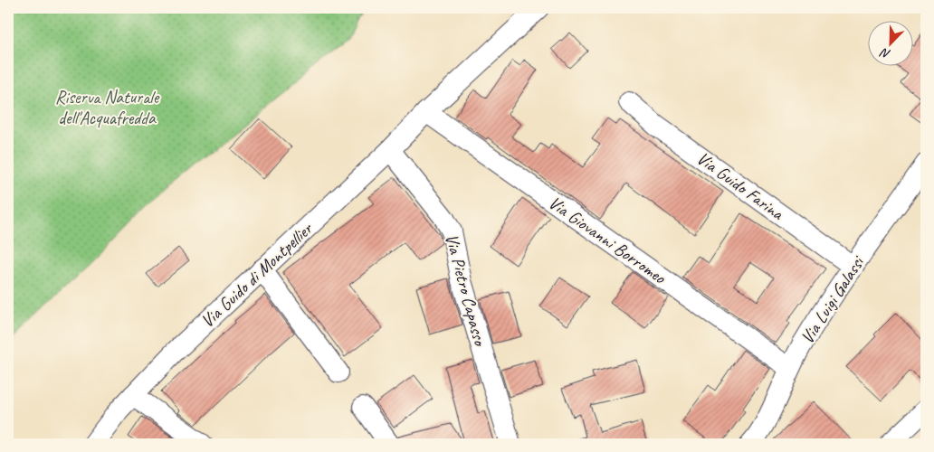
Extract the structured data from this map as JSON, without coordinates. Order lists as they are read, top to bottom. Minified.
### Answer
{"streets":{"street":["Via Guido Farina","Via Giovanni Borromeo","Via Guido di Montpellier","Via Pietro Capasso","Via Luigi Galassi"]},"crossings":[["Via Guido Farina","Via Luigi Galassi"],["Via Giovanni Borromeo","Via Guido di Montpellier"],["Via Giovanni Borromeo","Via Luigi Galassi"],["Via Guido di Montpellier","Via Pietro Capasso"]],"parks":["Riserva Naturale dell'Acquafredda"],"north":"bottom left"}
